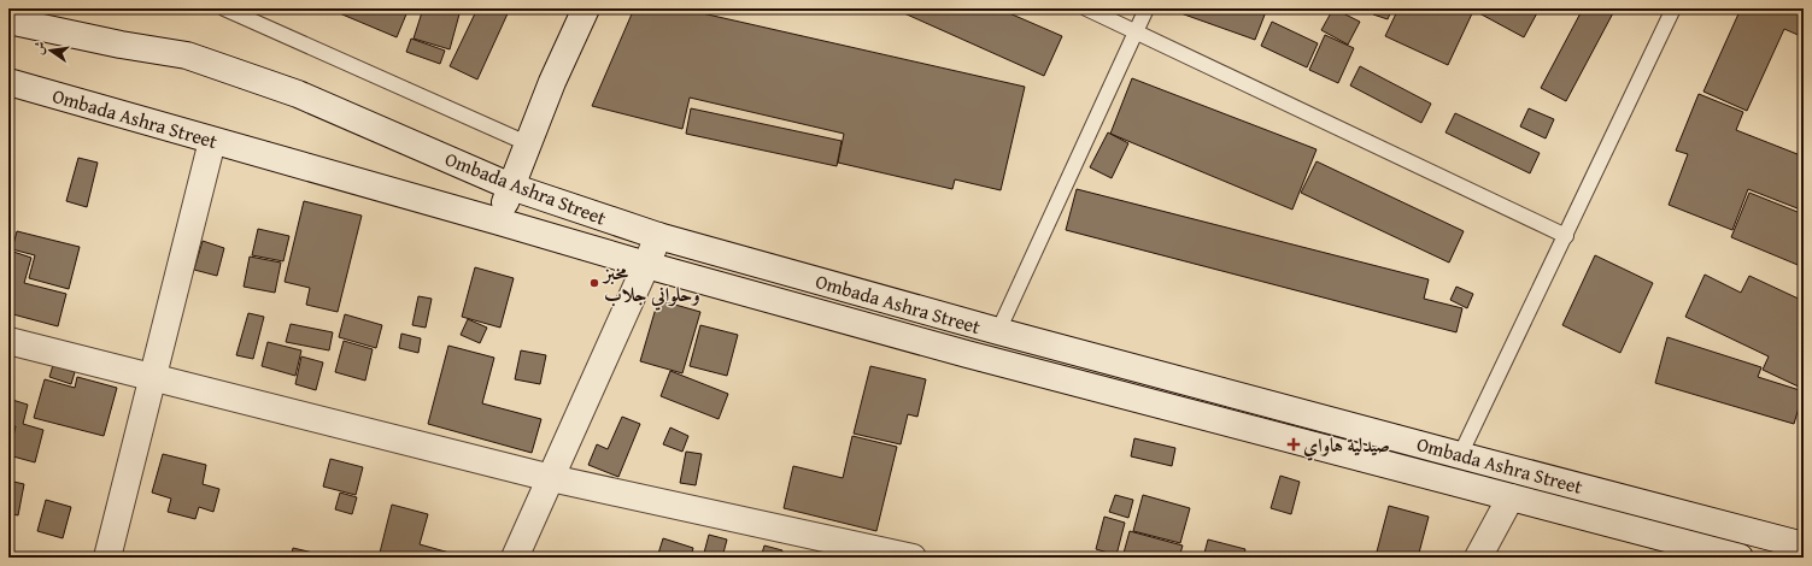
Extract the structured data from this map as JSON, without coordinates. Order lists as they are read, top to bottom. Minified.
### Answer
{"streets":{"main road":["Ombada Ashra Street"]},"places":{"other":["مخبز وحلواني جلاب"],"health":["صيدلية هاواي"]},"north":"left"}
